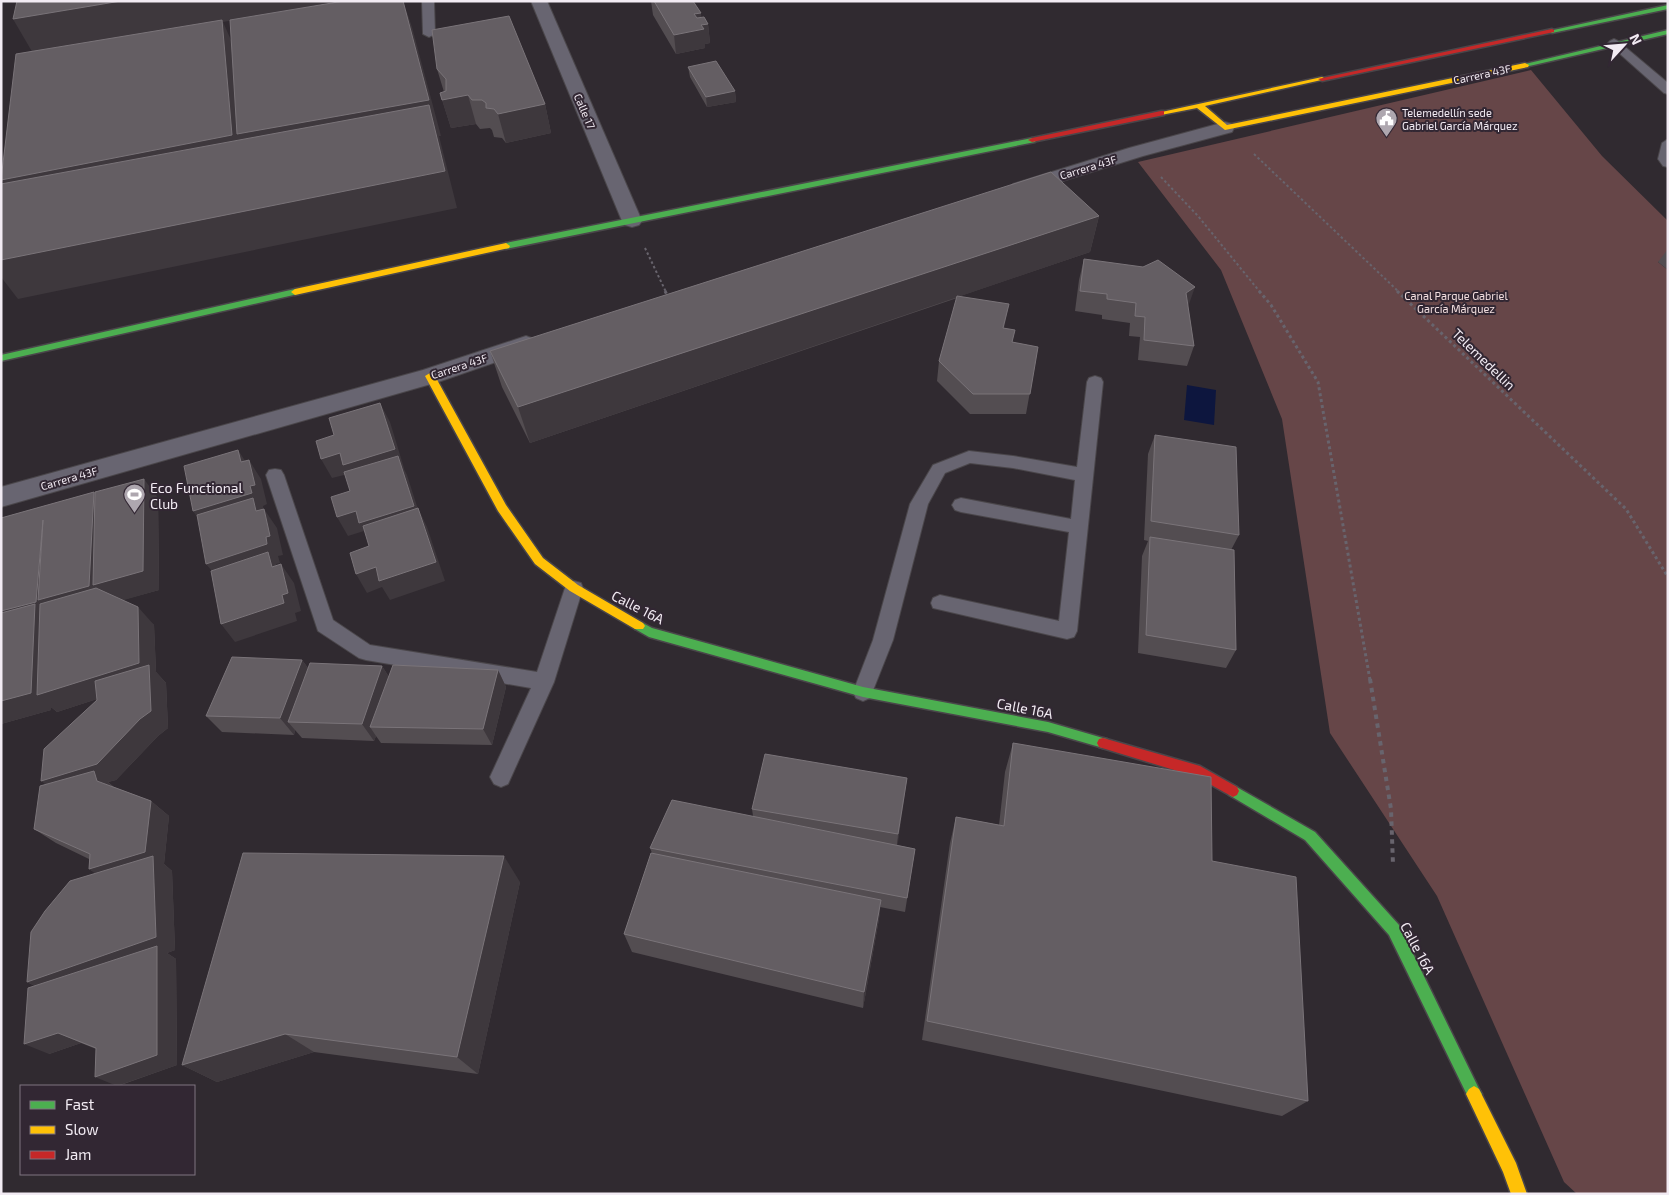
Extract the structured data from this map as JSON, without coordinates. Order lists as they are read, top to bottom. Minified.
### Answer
{"streets":{"street":["Carrera 43F","Calle 17","Calle 16A"],"path":["Telemedellin"]},"crossings":[["Carrera 43F","Telemedellin"],["Carrera 43F","Calle 16A"]],"parks":["Canal Parque Gabriel García Márquez"],"places":{"public building":["Telemedellín sede Gabriel García Márquez"],"sports":["Eco Functional Club"]},"legend":["Fast","Slow","Jam"],"north":"top right"}
